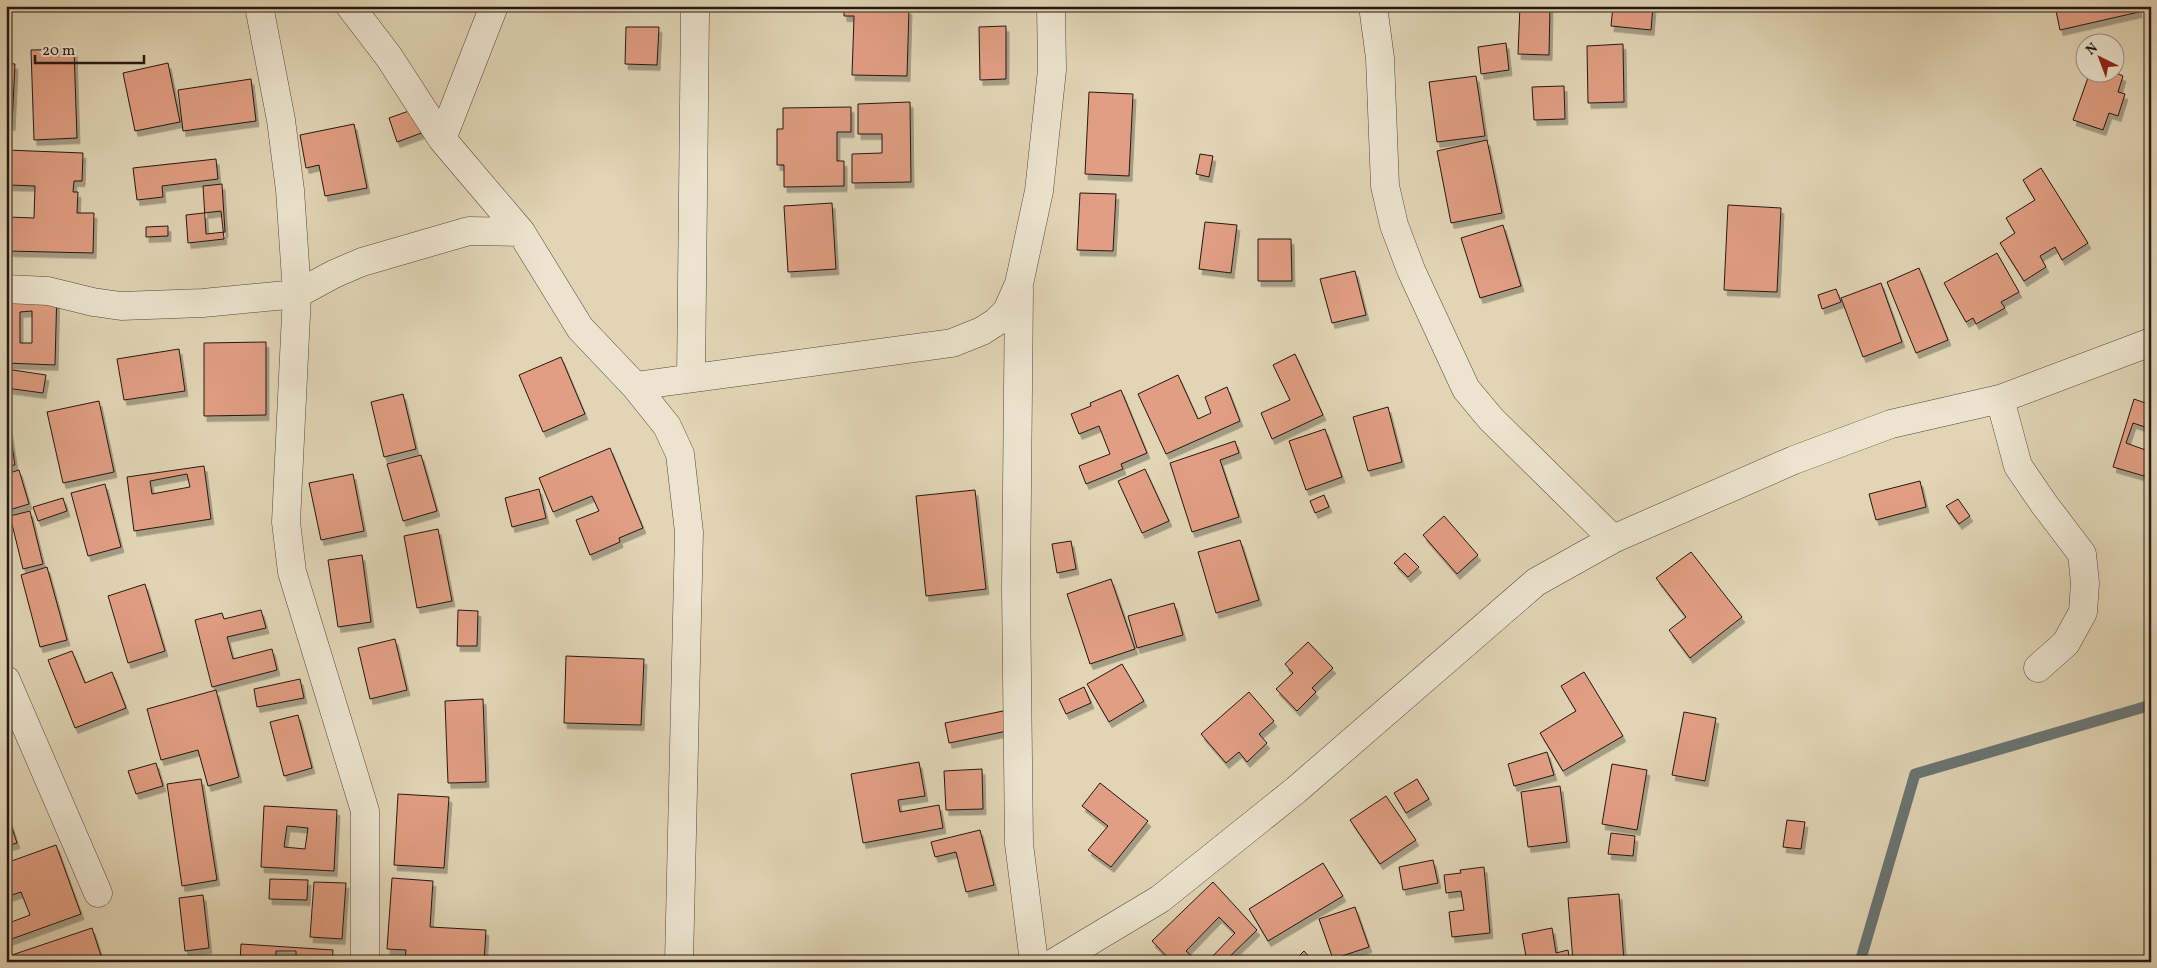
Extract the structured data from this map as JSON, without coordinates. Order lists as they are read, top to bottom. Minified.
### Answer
{"scale_bar":"20 m","north":"top left"}
